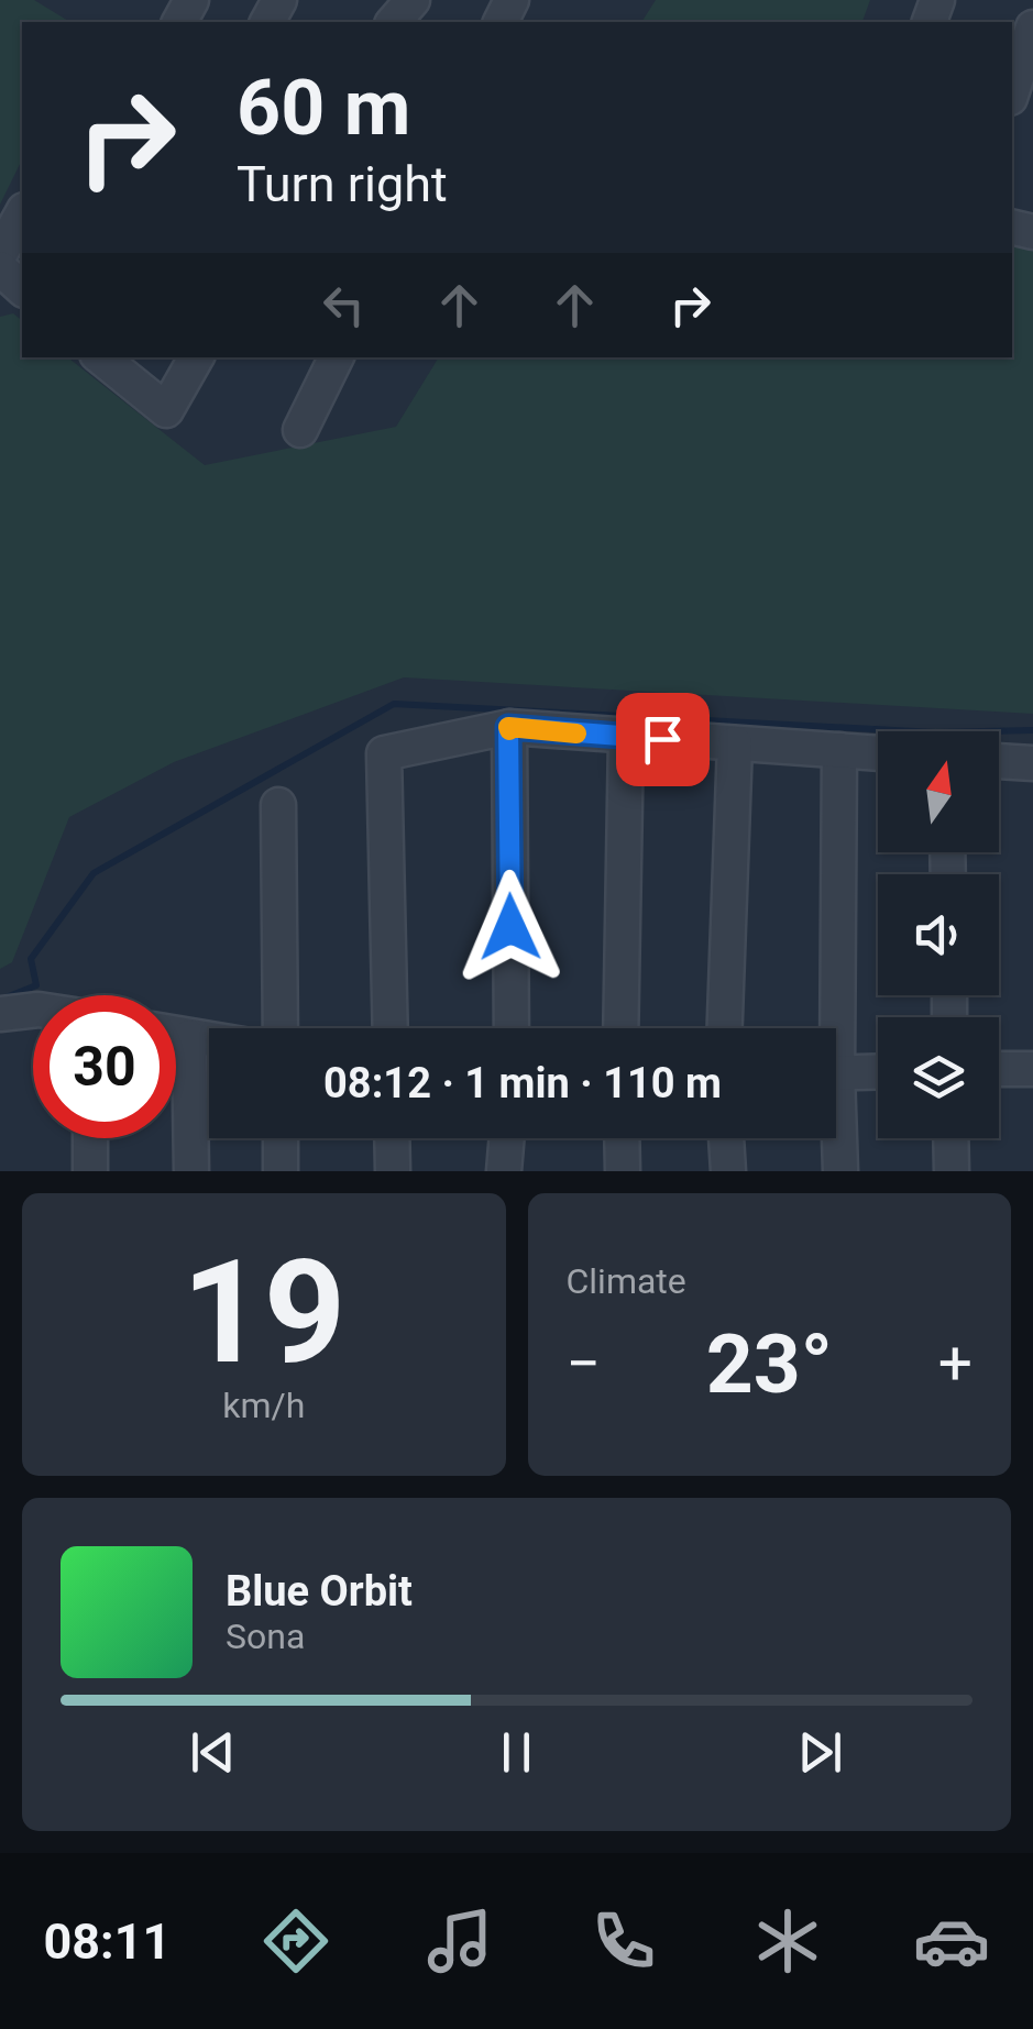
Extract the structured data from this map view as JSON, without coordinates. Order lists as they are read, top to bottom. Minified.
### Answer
{"north":"top","page":{"turn":["60 m","Turn right"],"limit":"30","trip":"08:12 · 1 min · 110 m","tile":[["19","km/h"],"Climate"],"heat":["−","23°","+"],"song":["Blue Orbit","Sona"],"tabs":"08:11"}}
